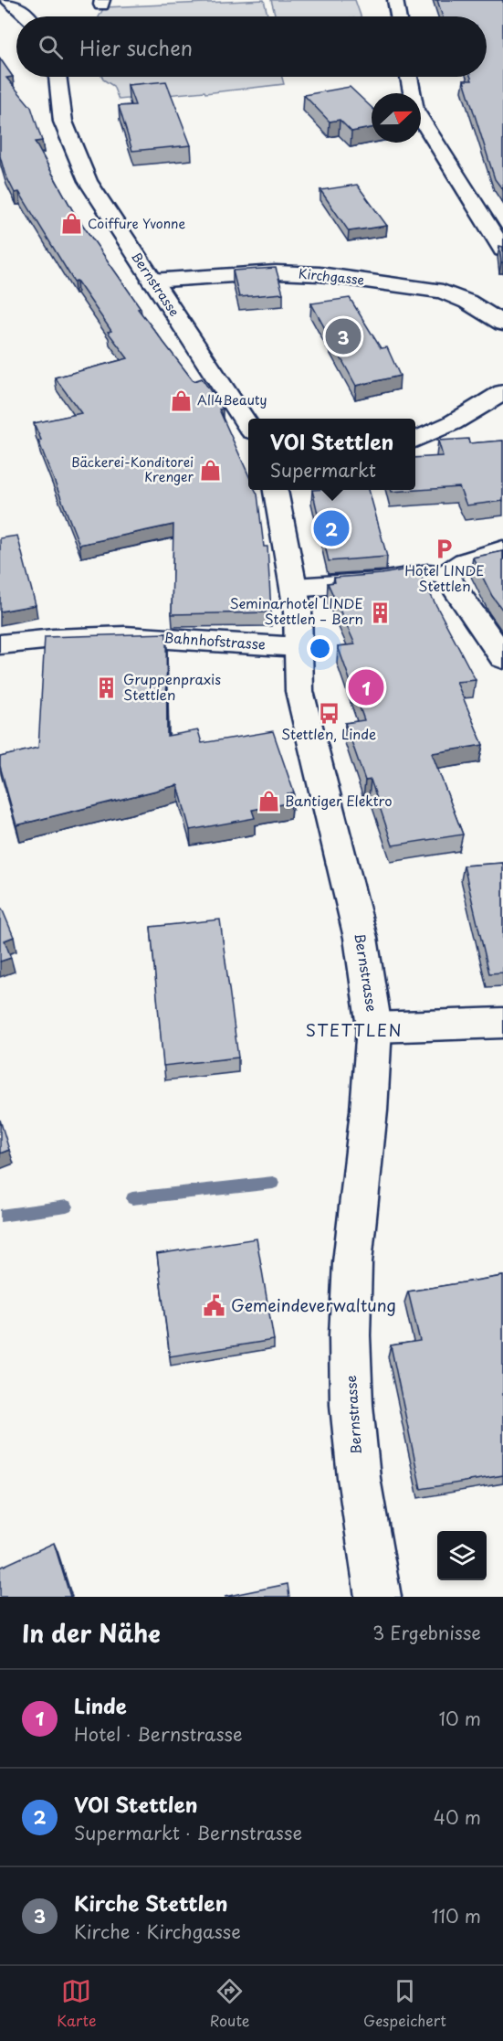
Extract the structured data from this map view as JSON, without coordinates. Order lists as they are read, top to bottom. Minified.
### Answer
{"streets":{"main road":["Kirchgasse","Bernstrasse","Bahnhofstrasse"]},"crossings":[["Kirchgasse","Bernstrasse"],["Bernstrasse","Bahnhofstrasse"]],"districts":["STETTLEN"],"places":{"shop":["Coiffure Yvonne","All4Beauty","Bäckerei-Konditorei Krenger","Bantiger Elektro"],"parking":["Hotel LINDE Stettlen"],"building":["Seminarhotel LINDE Stettlen – Bern","Gruppenpraxis Stettlen"],"bus stop":["Stettlen, Linde"],"public building":["Gemeindeverwaltung"]},"north":"right","page":{"search":"Hier suchen","pins":["3","2","1"],"popup":["VOI Stettlen","Supermarkt"],"heading":["In der Nähe","3 Ergebnisse"],"list":[{"mark":"1","name":"Linde","note":"Hotel · Bernstrasse","value":"10 m"},{"mark":"2","name":"VOI Stettlen","note":"Supermarkt · Bernstrasse","value":"40 m"},{"mark":"3","name":"Kirche Stettlen","note":"Kirche · Kirchgasse","value":"110 m"}],"nav":["Karte","Route","Gespeichert"]}}
